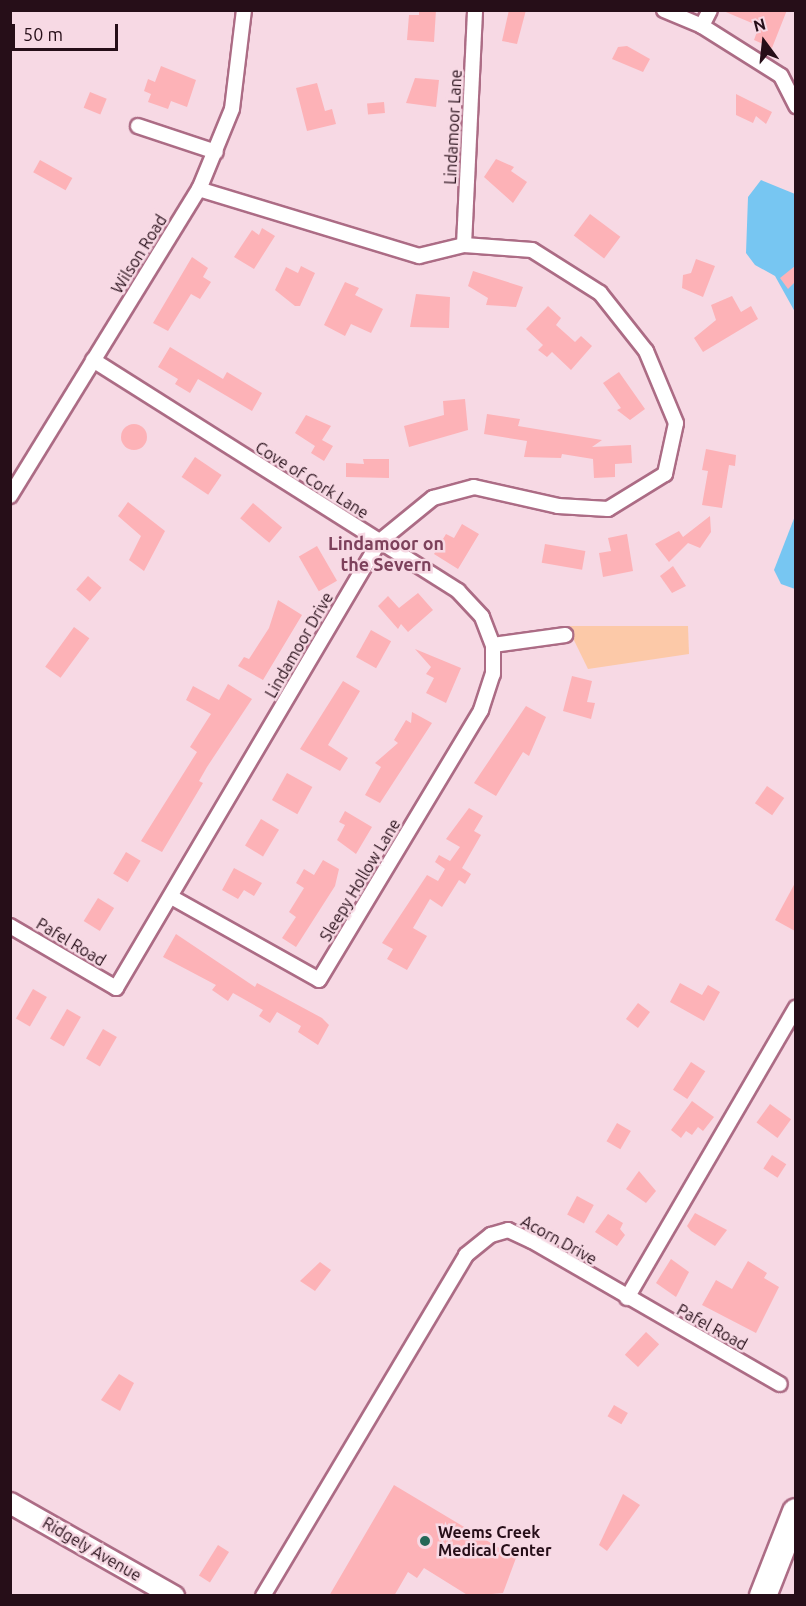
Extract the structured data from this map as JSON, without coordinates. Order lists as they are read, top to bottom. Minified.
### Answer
{"streets":{"main road":["Ridgely Avenue"],"street":["Lindamoor Lane","Wilson Road","Cove of Cork Lane","Lindamoor Drive","Sleepy Hollow Lane","Pafel Road","Acorn Drive"]},"crossings":[["Lindamoor Lane","Lindamoor Drive"],["Wilson Road","Cove of Cork Lane"],["Wilson Road","Lindamoor Drive"],["Cove of Cork Lane","Lindamoor Drive"],["Cove of Cork Lane","Sleepy Hollow Lane"],["Lindamoor Drive","Sleepy Hollow Lane"],["Lindamoor Drive","Pafel Road"],["Pafel Road","Acorn Drive"]],"districts":["Lindamoor on the Severn"],"places":["Weems Creek Medical Center"],"scale_bar":"50 m","north":"top"}
